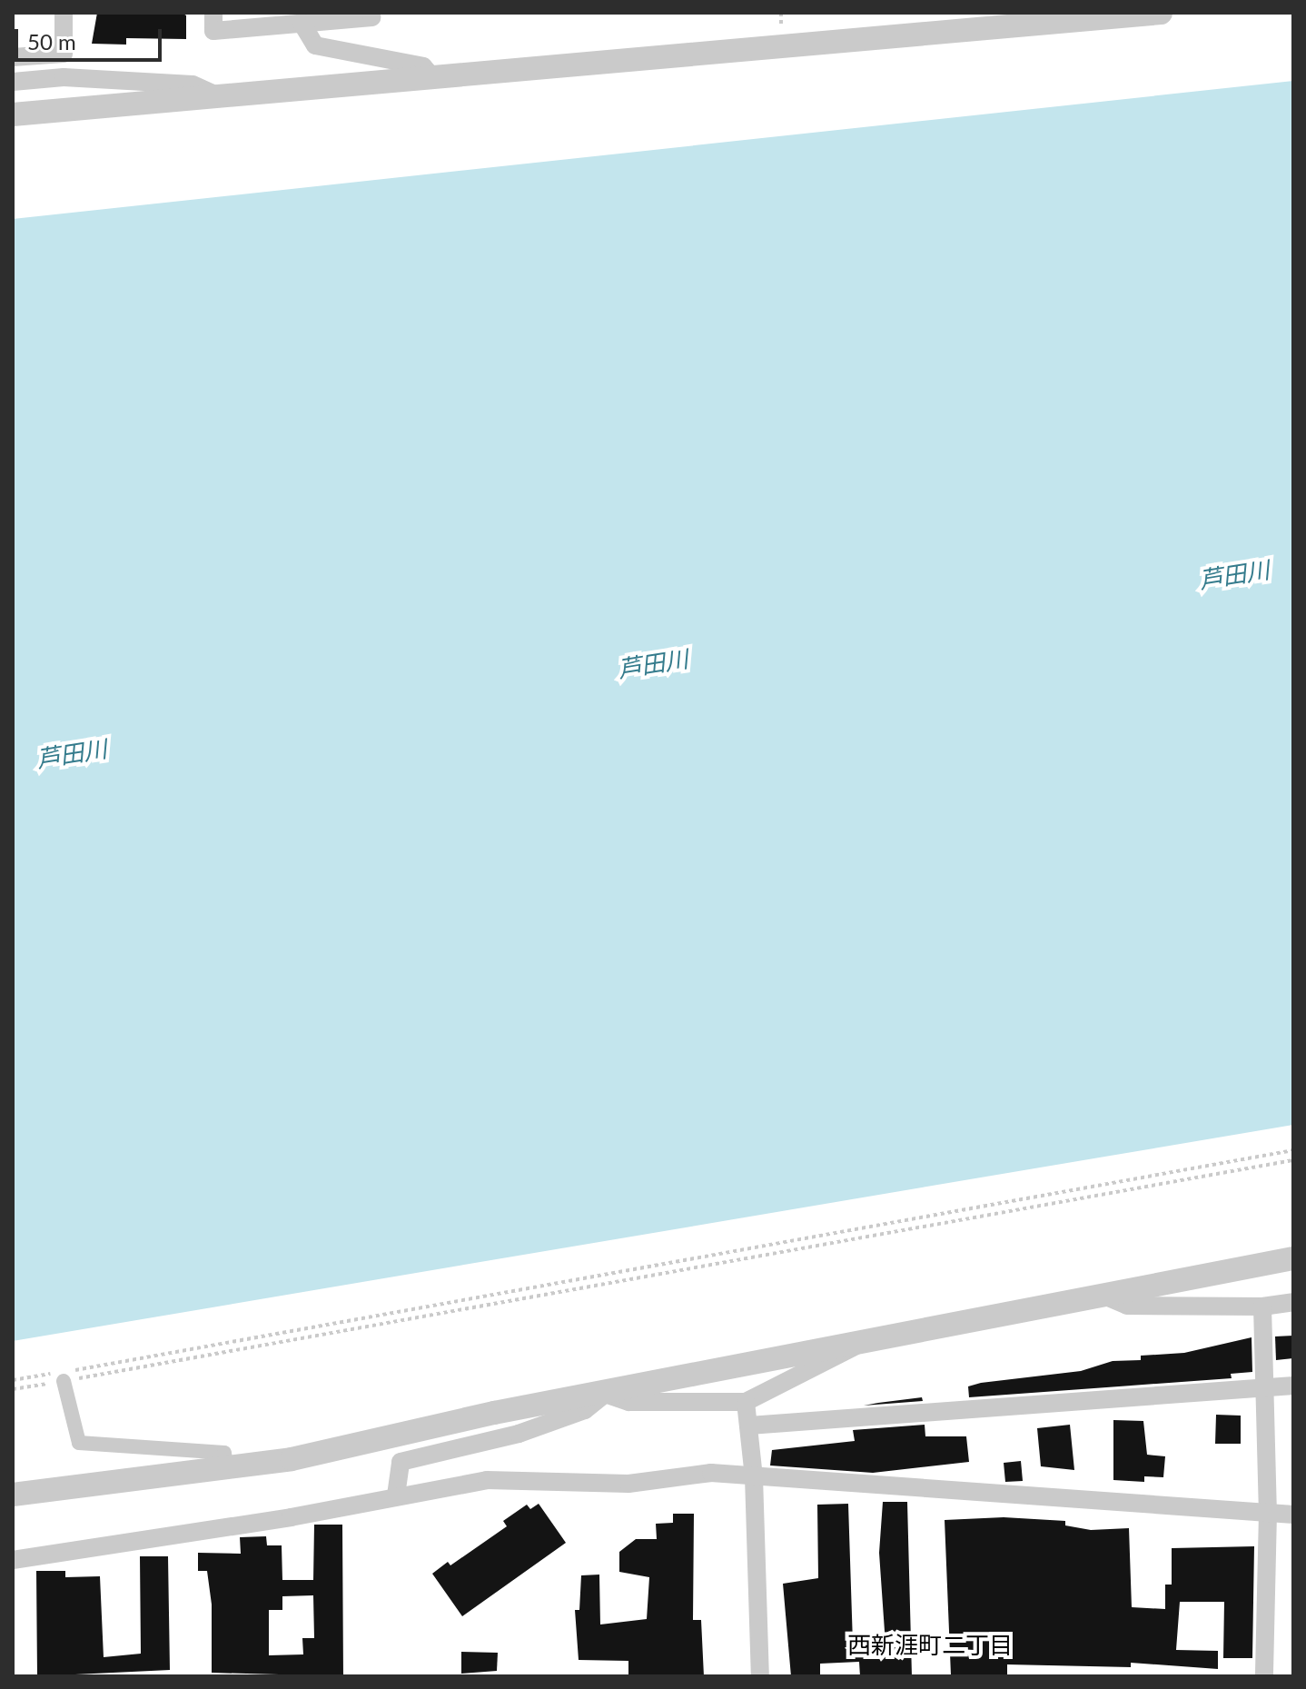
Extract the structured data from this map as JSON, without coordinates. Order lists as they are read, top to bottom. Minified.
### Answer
{"districts":["西新涯町二丁目"],"water":["芦田川"],"scale_bar":"50 m"}
